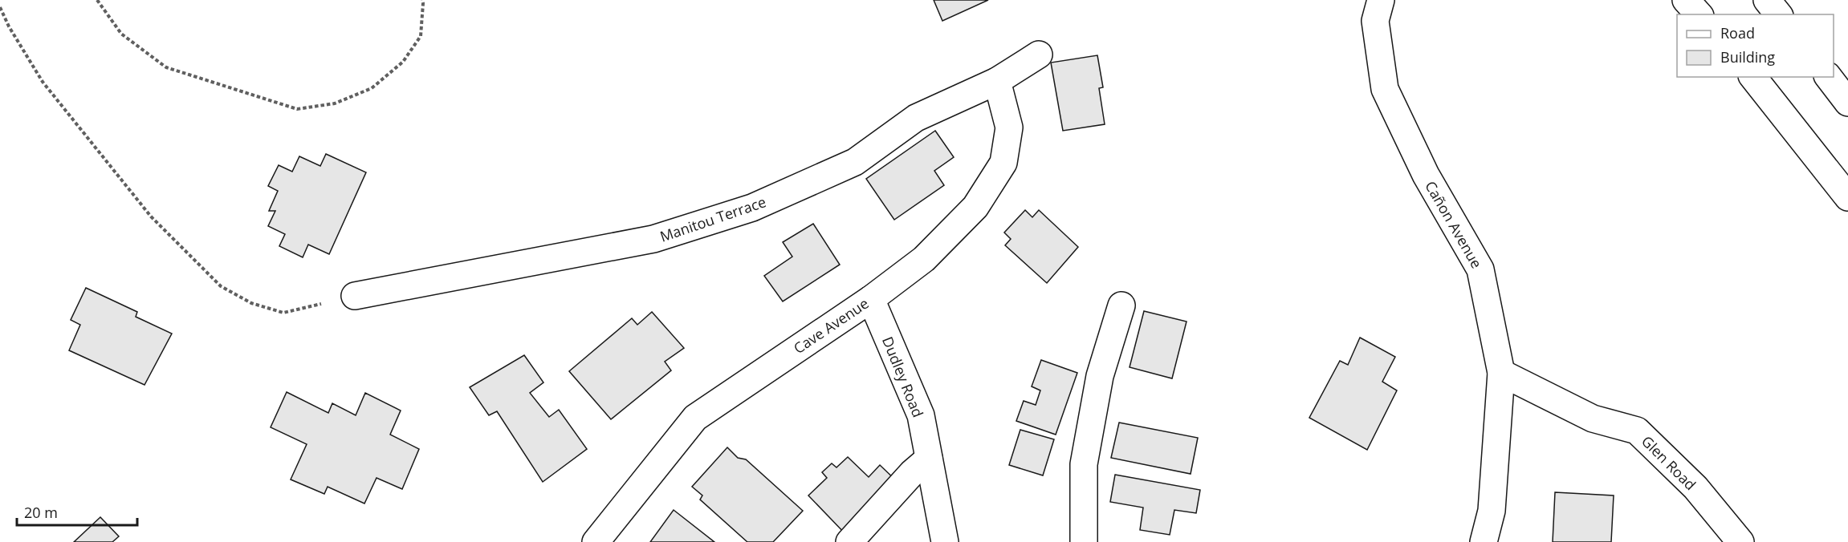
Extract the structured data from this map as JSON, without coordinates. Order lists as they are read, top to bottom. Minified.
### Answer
{"streets":{"main road":["Manitou Terrace","Cañon Avenue","Cave Avenue","Dudley Road","Glen Road"]},"crossings":[["Manitou Terrace","Cave Avenue"],["Cañon Avenue","Glen Road"],["Cave Avenue","Dudley Road"]],"legend":["Road","Building"],"scale_bar":"20 m"}
